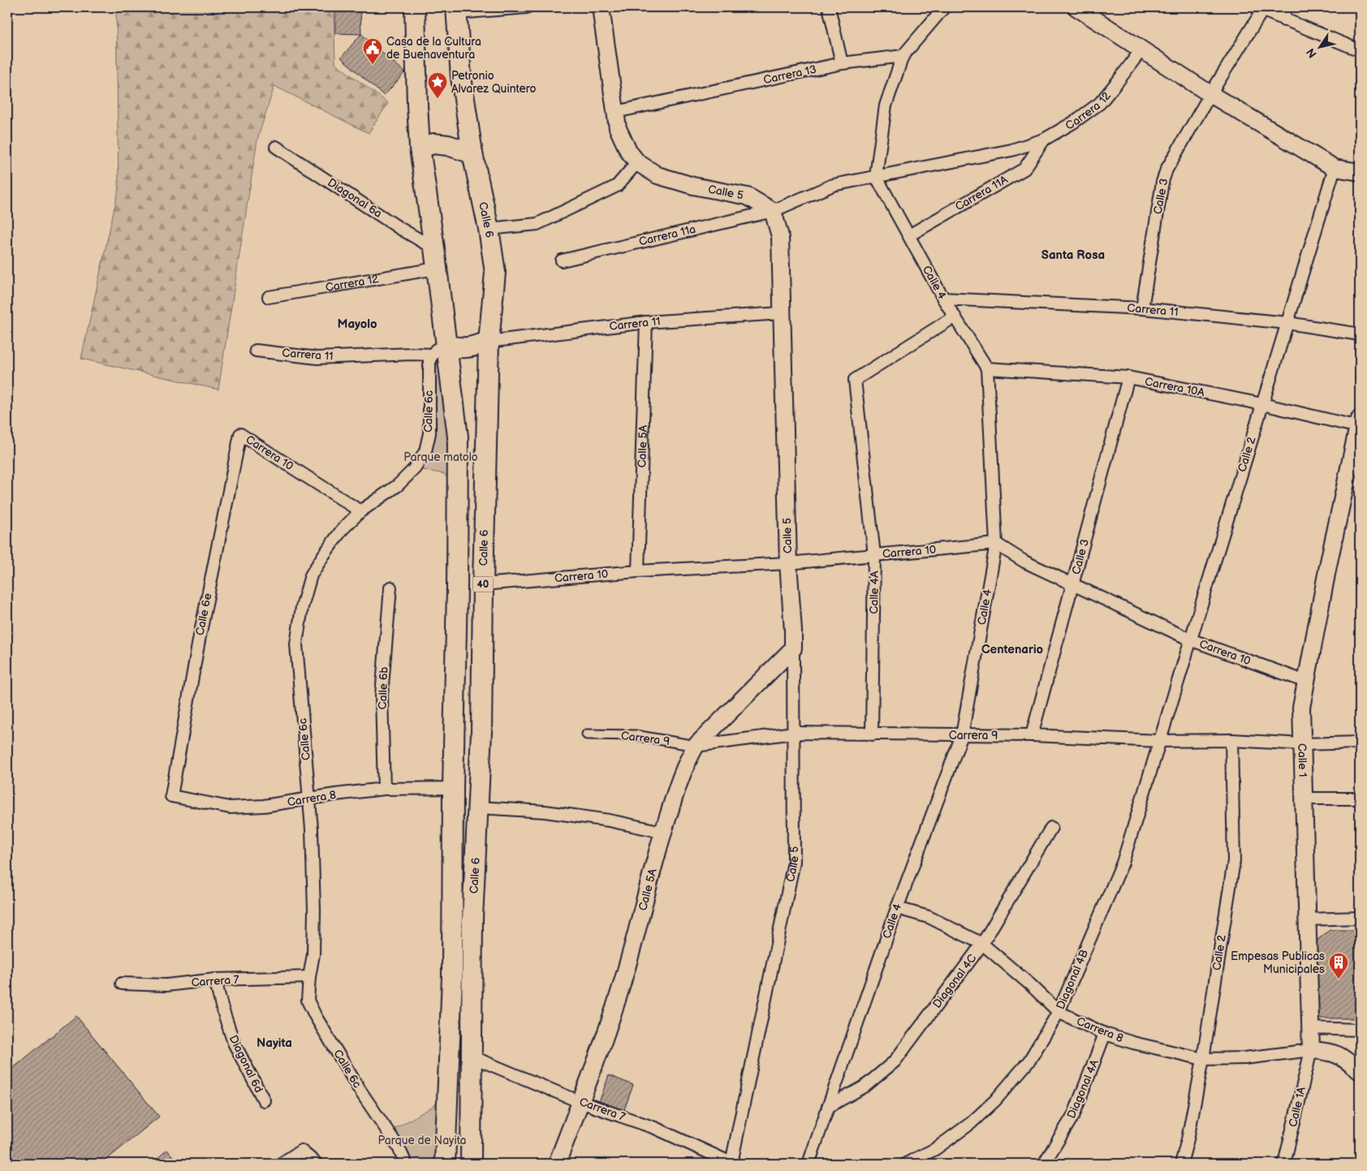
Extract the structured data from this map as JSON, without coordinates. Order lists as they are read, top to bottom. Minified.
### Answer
{"streets":{"highway":["Calle 6","40"],"main road":["Calle 5","Calle 5A","Calle 1"],"street":["Carrera 13","Carrera 12","Carrera 11A","Calle 3","Diagonal 6a","Carrera 11a","Calle 4","Carrera 11","Carrera 10A","Calle 6c","Carrera 10","Calle 2","Calle 4A","Calle 6e","Calle 6b","Carrera 9","Carrera 8","Diagonal 4B","Carrera 7","Diagonal 4C","Diagonal 6d","Diagonal 4A","Calle 1A"]},"crossings":[["Carrera 13","Calle 5"],["Carrera 12","Calle 5"],["Carrera 12","Carrera 11A"],["Carrera 12","Calle 6"],["Carrera 12","Carrera 11a"],["Carrera 12","Calle 4"],["Calle 5","Carrera 11a"],["Calle 5","Carrera 11"],["Calle 5","Calle 5A"],["Calle 5","Carrera 10"],["Calle 5","Carrera 9"],["Calle 5","Carrera 7"],["Carrera 11A","Calle 4"],["Calle 3","Carrera 11"],["Calle 3","Carrera 10A"],["Calle 3","Carrera 10"],["Calle 3","Carrera 9"],["Diagonal 6a","Calle 6"],["Calle 6","Carrera 11"],["Calle 6","Calle 6c"],["Calle 6","Carrera 10"],["Calle 6","Carrera 8"],["Calle 6","Carrera 7"],["Calle 4","Carrera 11"],["Calle 4","Carrera 10A"],["Calle 4","Carrera 10"],["Calle 4","Calle 4A"],["Calle 4","Carrera 9"],["Calle 4","Carrera 8"],["Calle 4","Diagonal 4C"],["Carrera 11","Calle 6c"],["Carrera 11","Calle 5A"],["Carrera 11","Calle 2"],["Carrera 10A","Calle 2"],["Carrera 10A","Calle 1"],["Calle 6c","Carrera 10"],["Calle 6c","Carrera 8"],["Calle 6c","Carrera 7"],["Calle 5A","Carrera 10"],["Calle 5A","Carrera 9"],["Calle 5A","Carrera 7"],["Carrera 10","Calle 2"],["Carrera 10","Calle 4A"],["Carrera 10","Calle 6e"],["Carrera 10","Calle 1"],["Calle 2","Carrera 9"],["Calle 2","Carrera 8"],["Calle 2","Diagonal 4B"],["Calle 4A","Carrera 9"],["Calle 6e","Carrera 8"],["Calle 6b","Carrera 8"],["Carrera 9","Calle 1"],["Carrera 9","Diagonal 4B"],["Calle 1","Carrera 8"],["Calle 1","Calle 1A"],["Carrera 8","Diagonal 4B"],["Carrera 8","Diagonal 4C"],["Carrera 8","Diagonal 4A"],["Carrera 8","Calle 1A"],["Carrera 7","Diagonal 6d"]],"districts":["Santa Rosa","Mayolo","Centenario","Nayita"],"parks":["Parque matolo","Parque de Nayita"],"places":{"public building":["Casa de la Cultura de Buenaventura"],"place":["Petronio Alvarez Quintero"],"building":["Empesas Publicas Municipales"]},"north":"bottom left"}
